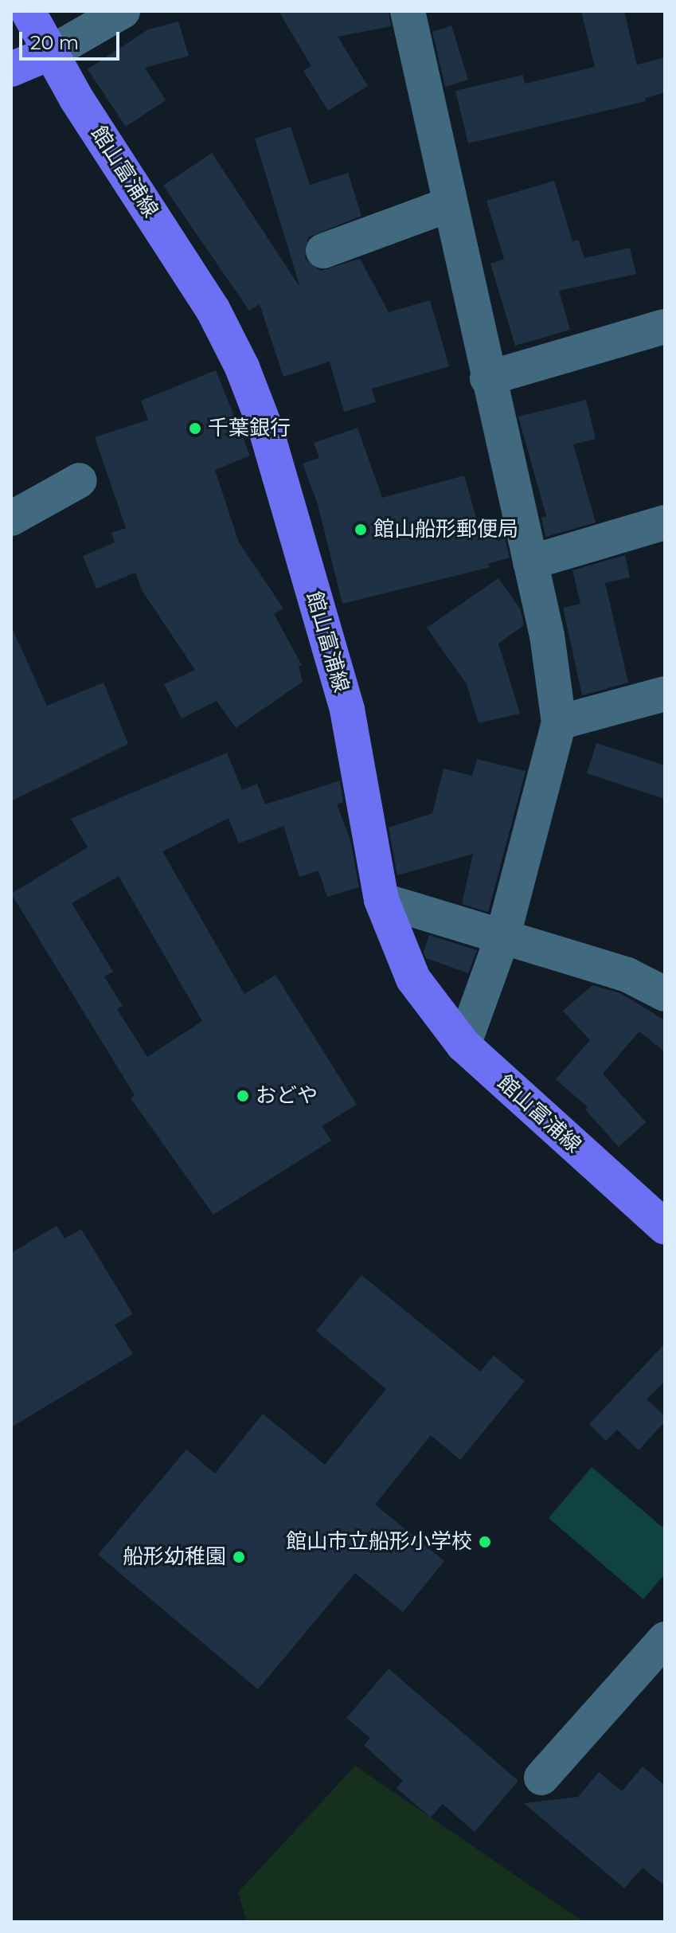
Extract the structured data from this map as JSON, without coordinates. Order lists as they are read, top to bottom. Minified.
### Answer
{"streets":{"main road":["館山富浦線"]},"places":["千葉銀行","館山船形郵便局","おどや","館山市立船形小学校","船形幼稚園"],"scale_bar":"20 m"}
